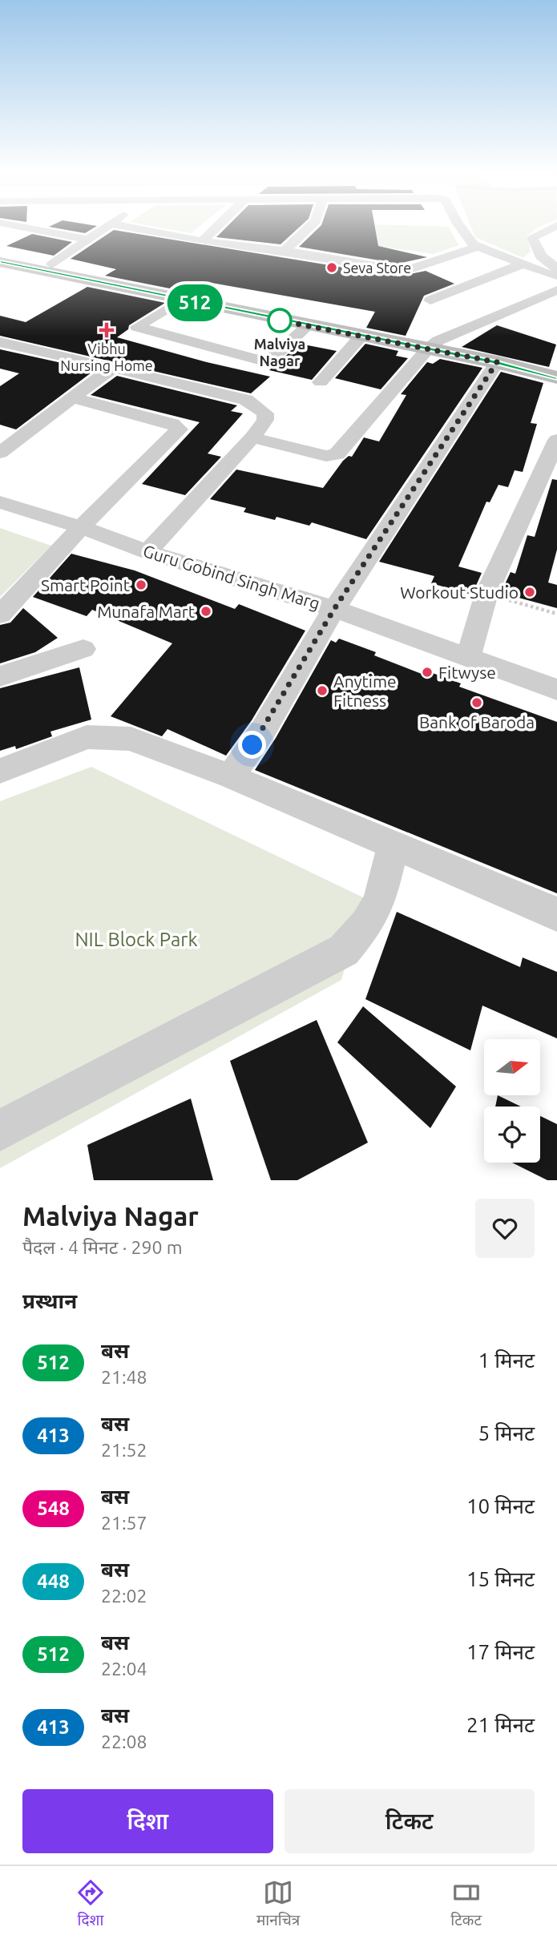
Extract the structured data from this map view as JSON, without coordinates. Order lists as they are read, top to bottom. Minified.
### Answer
{"streets":{"street":["Guru Gobind Singh Marg"]},"parks":["NIL Block Park"],"places":{"other":["Seva Store","Malviya Nagar","Smart Point","Workout Studio","Munafa Mart","Fitwyse","Anytime Fitness","Bank of Baroda"],"health":["Vibhu Nursing Home"]},"lines":["bus line 512"],"north":"right","page":{"on_map":"512","heading":[["Malviya Nagar","पैदल · 4 मिनट · 290 m"],"प्रस्थान"],"list":[{"mark":"512","name":"बस","note":"21:48","value":"1 मिनट"},{"mark":"413","name":"बस","note":"21:52","value":"5 मिनट"},{"mark":"548","name":"बस","note":"21:57","value":"10 मिनट"},{"mark":"448","name":"बस","note":"22:02","value":"15 मिनट"},{"mark":"512","name":"बस","note":"22:04","value":"17 मिनट"},{"mark":"413","name":"बस","note":"22:08","value":"21 मिनट"}],"buttons":["दिशा","टिकट"],"tabs":["दिशा","मानचित्र","टिकट"]}}
